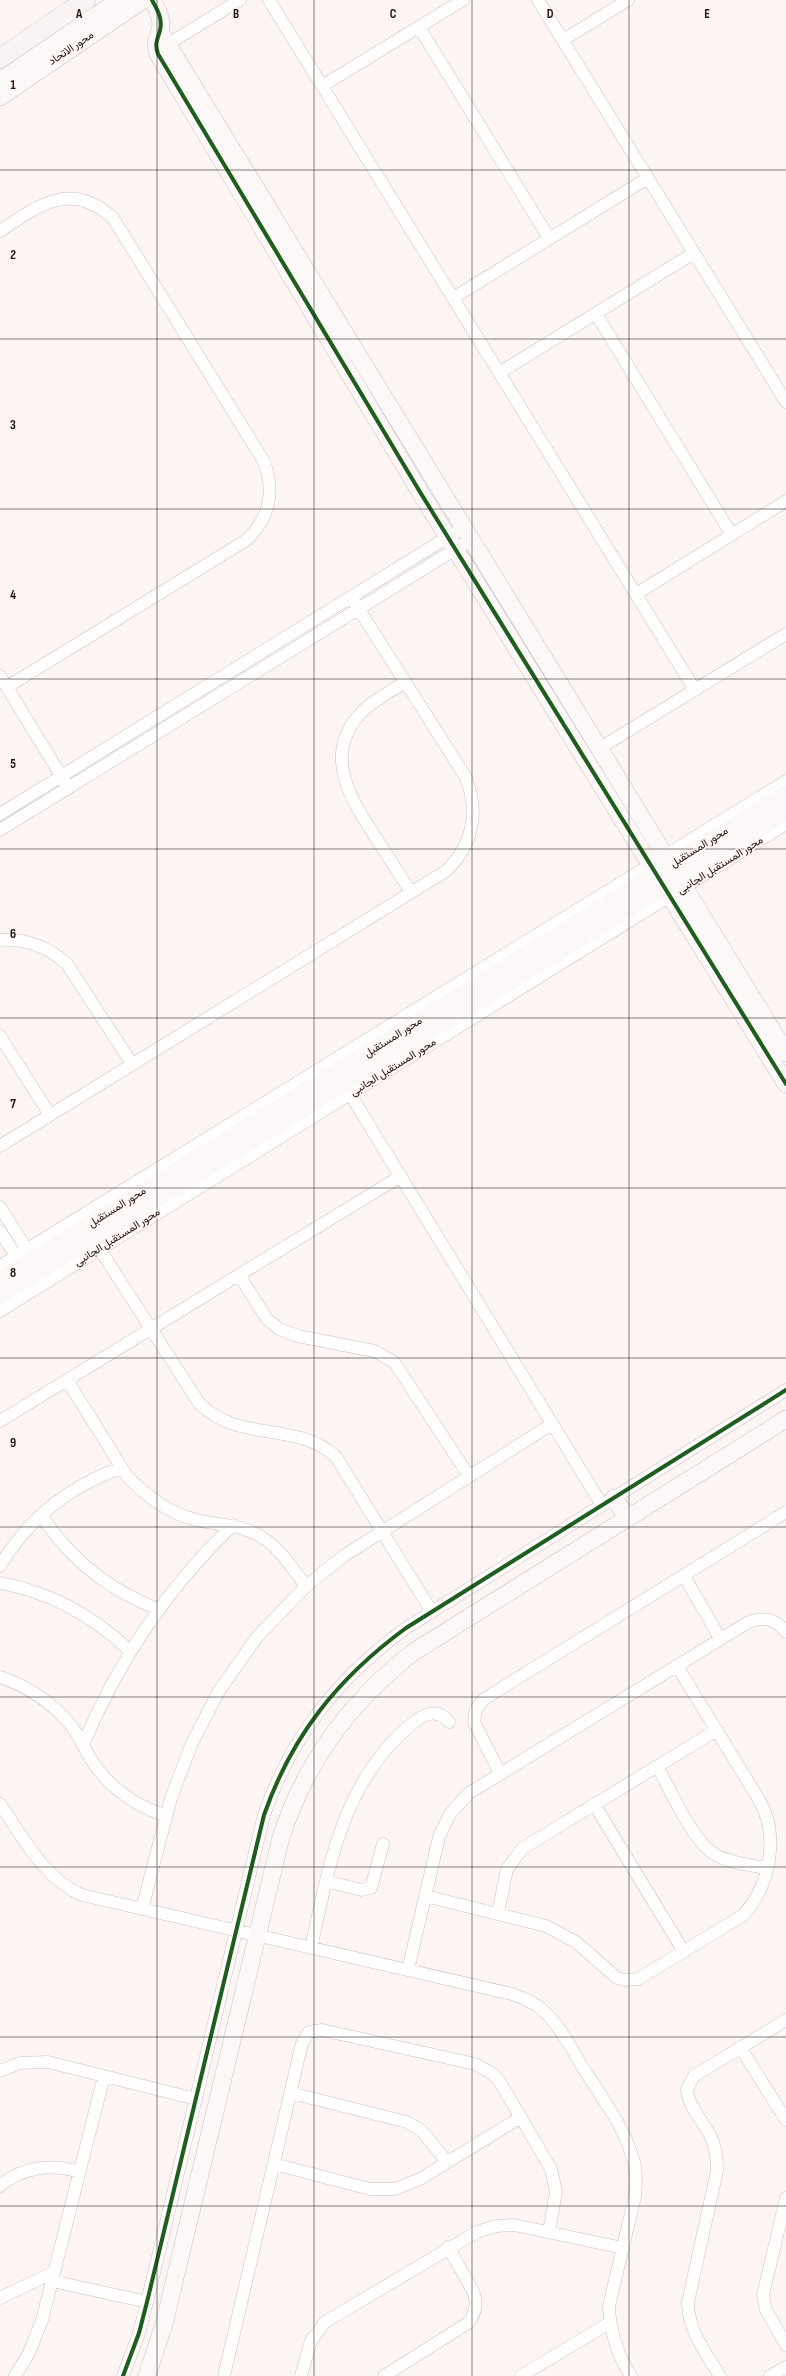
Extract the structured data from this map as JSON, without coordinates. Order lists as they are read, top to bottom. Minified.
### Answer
{"streets":{"street":["محور الاتحاد","محور المستقبل","محور المستقبل الجانبى"]},"crossings":[["محور المستقبل","محور المستقبل الجانبى"]],"grid":{"columns":["A","B","C","D","E"],"rows":["1","2","3","4","5","6","7","8","9"]}}
